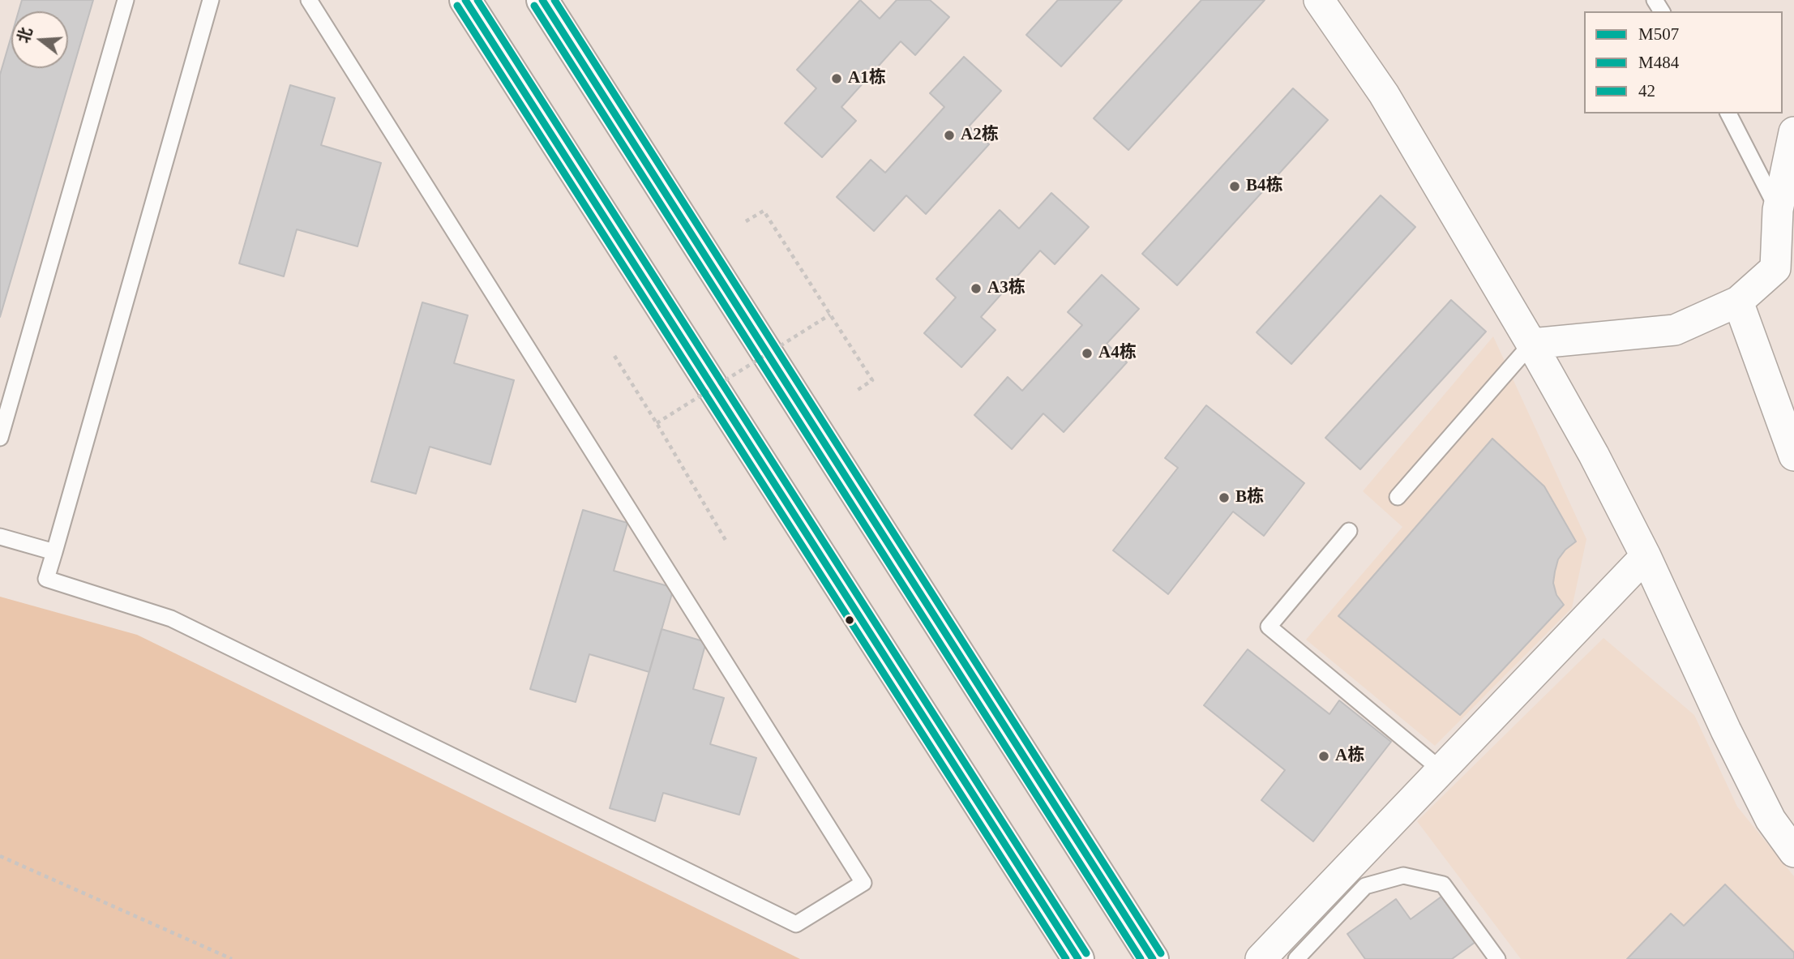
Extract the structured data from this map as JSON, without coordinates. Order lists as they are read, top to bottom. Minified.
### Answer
{"places":["A1栋","A2栋","B4栋","A3栋","A4栋","B栋","A栋"],"lines":["transit line M507","transit line 42","transit line M484"],"legend":["M507","M484","42"],"north":"left"}
